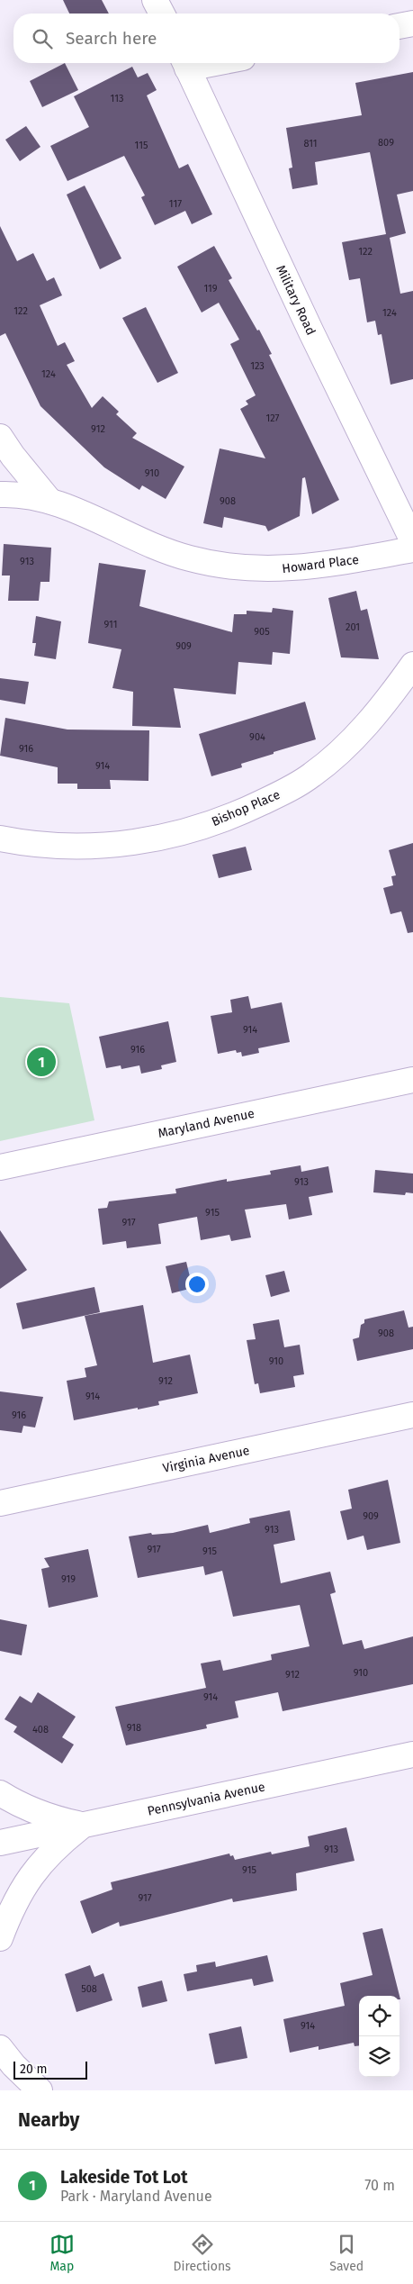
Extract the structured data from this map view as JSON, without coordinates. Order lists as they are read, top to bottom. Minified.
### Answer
{"streets":{"street":["Military Road","Howard Place","Bishop Place","Maryland Avenue","Virginia Avenue","Pennsylvania Avenue"]},"house_numbers":["113","809","811","115","117","122","119","122","124","123","124","127","912","910","908","913","911","201","905","909","904","916","914","914","916","913","915","917","908","910","912","914","916","909","913","917","915","919","910","912","914","918","408","913","915","917","508","914"],"scale_bar":"20 m","page":{"search":"Search here","pins":"1","scale":"20 m","heading":"Nearby","list":[{"mark":"1","name":"Lakeside Tot Lot","note":"Park · Maryland Avenue","value":"70 m"}],"nav":["Map","Directions","Saved"]}}
